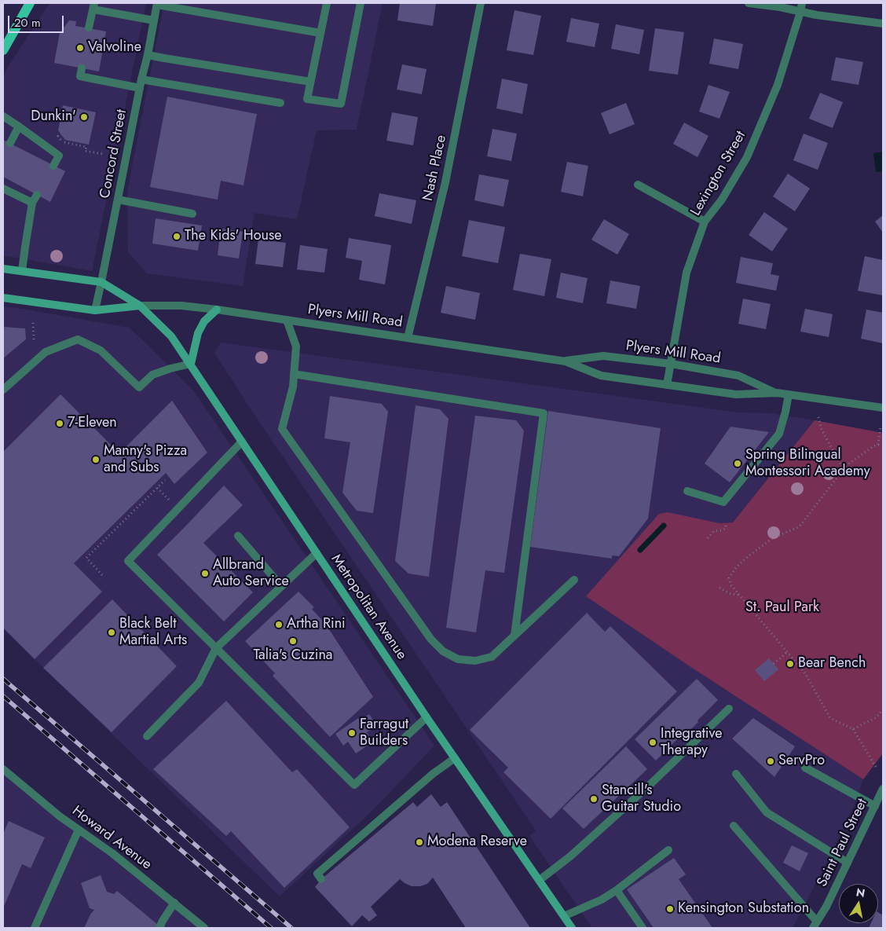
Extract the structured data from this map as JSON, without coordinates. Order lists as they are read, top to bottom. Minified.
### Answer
{"streets":{"main road":["Plyers Mill Road","Metropolitan Avenue"],"street":["Concord Street","Nash Place","Lexington Street","Howard Avenue","Saint Paul Street"]},"crossings":[["Concord Street","Plyers Mill Road"],["Nash Place","Plyers Mill Road"],["Lexington Street","Plyers Mill Road"],["Plyers Mill Road","Metropolitan Avenue"]],"parks":["St. Paul Park"],"places":["Valvoline","Dunkin'","The Kids' House","7-Eleven","Manny's Pizza and Subs","Spring Bilingual Montessori Academy","Allbrand Auto Service","Artha Rini","Black Belt Martial Arts","Talia's Cuzina","Bear Bench","Farragut Builders","Integrative Therapy","ServPro","Stancill's Guitar Studio","Modena Reserve","Kensington Substation"],"scale_bar":"20 m","north":"top"}
